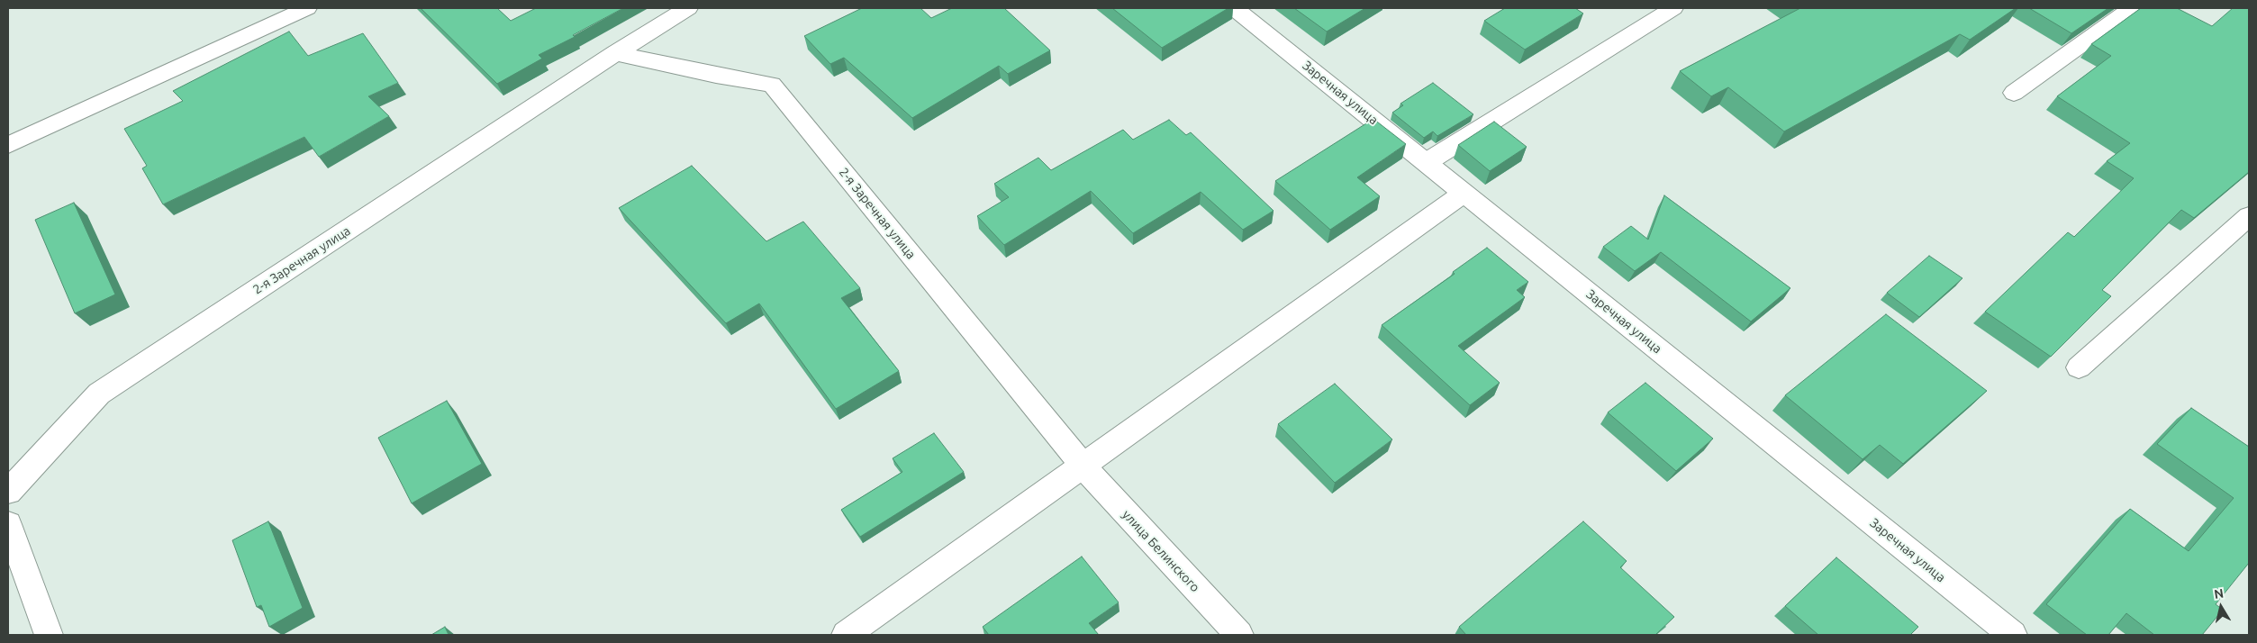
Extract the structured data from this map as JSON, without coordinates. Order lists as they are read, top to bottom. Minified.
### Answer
{"streets":{"street":["Заречная улица","2-я Заречная улица","улица Белинского"]},"crossings":[["2-я Заречная улица","улица Белинского"]],"north":"top"}
